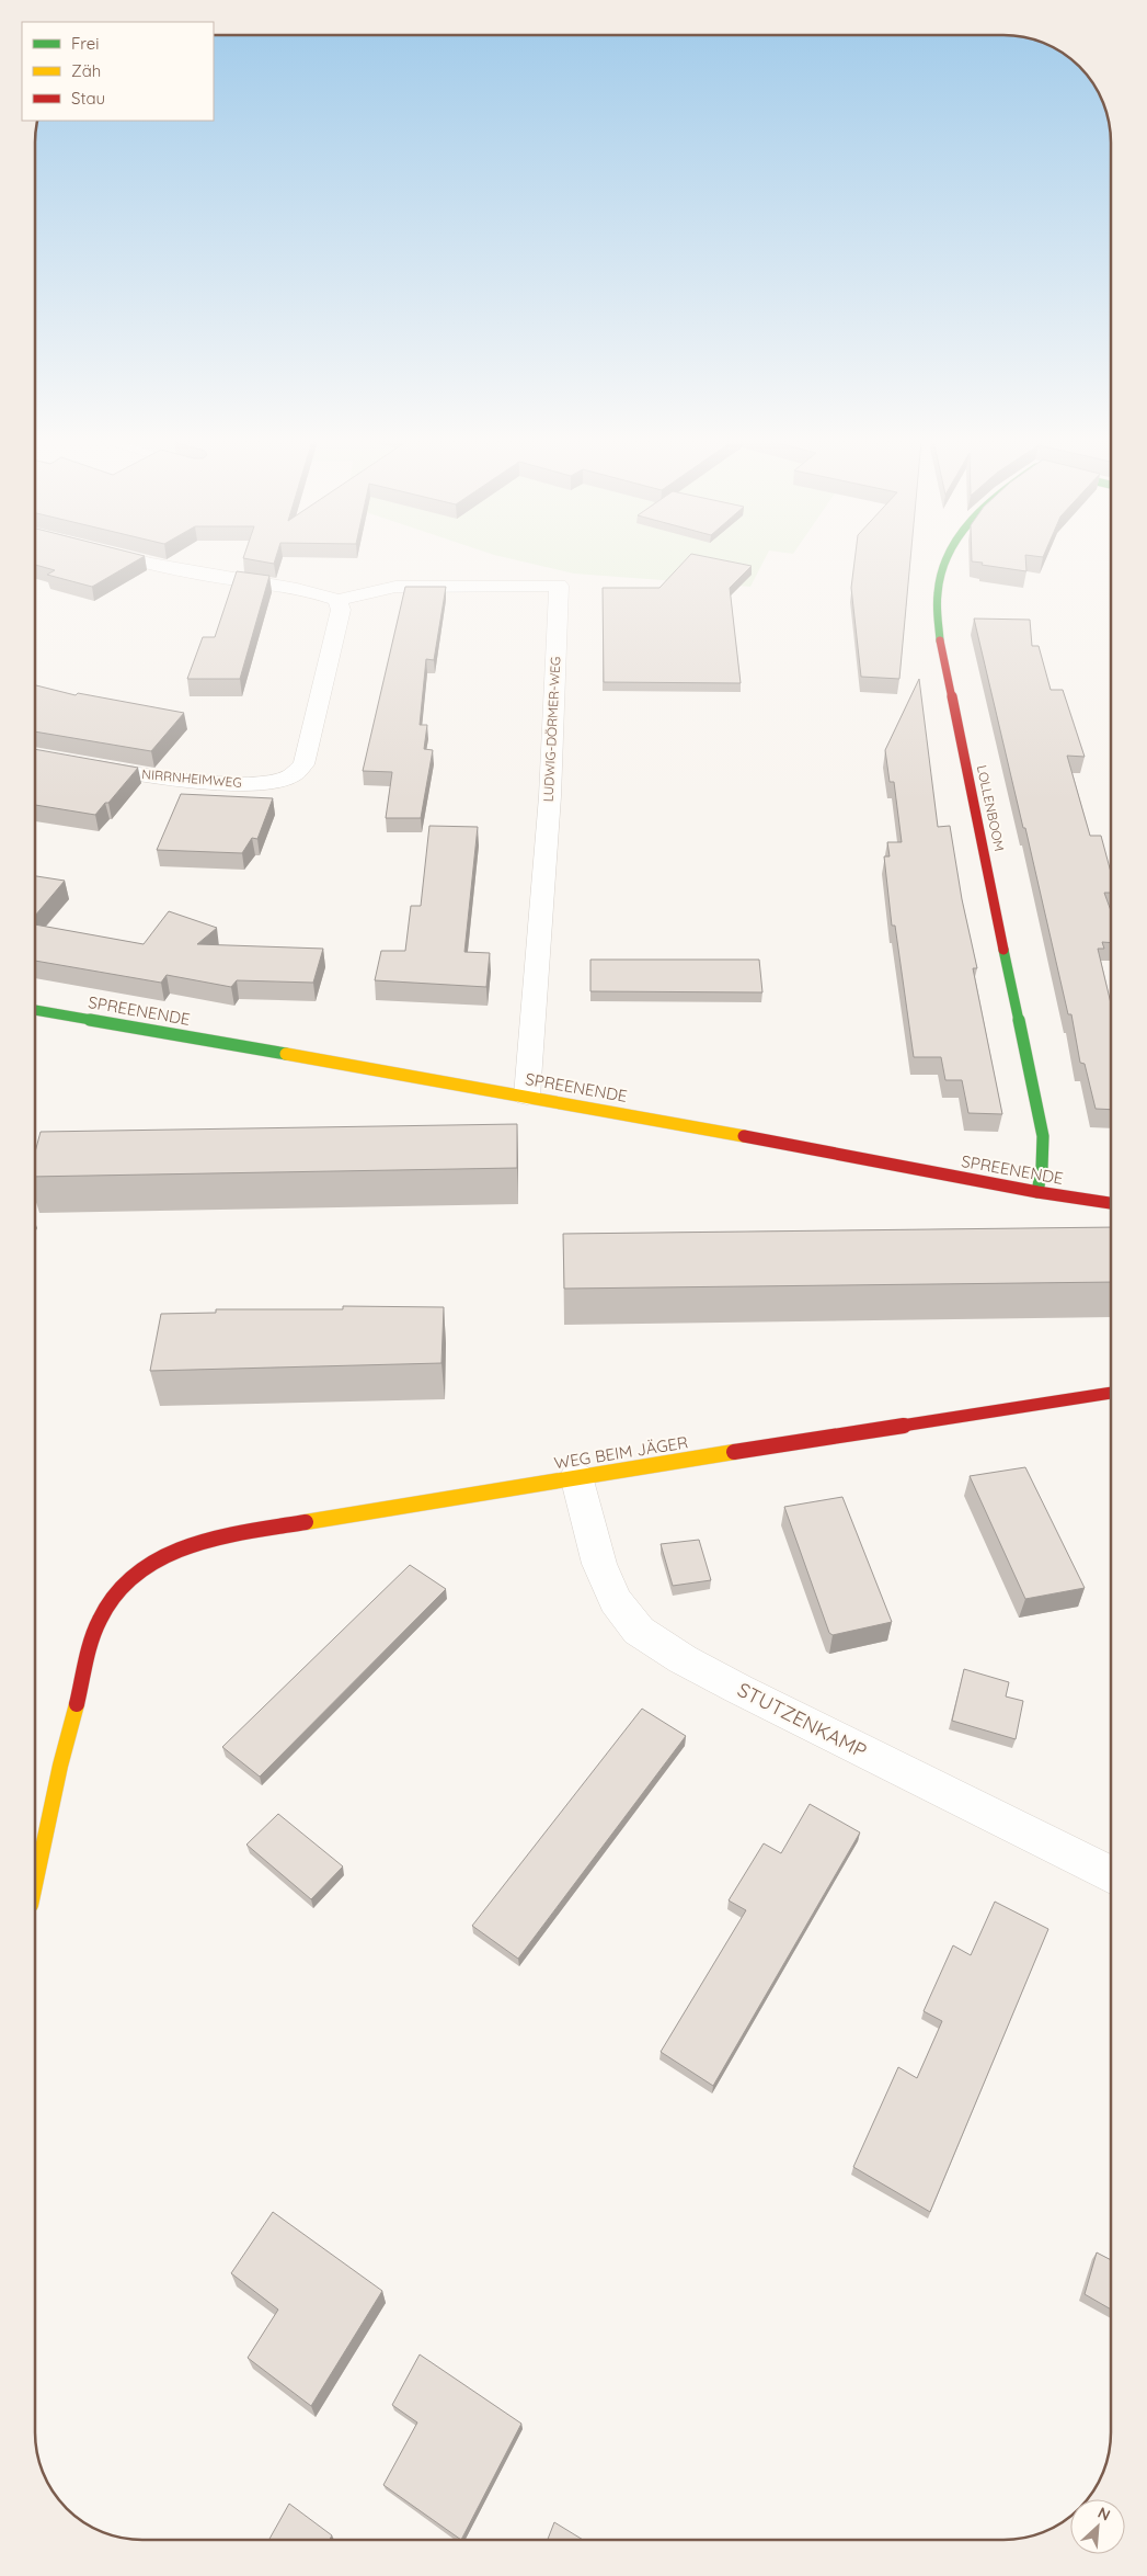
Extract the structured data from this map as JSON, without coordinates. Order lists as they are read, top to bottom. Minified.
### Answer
{"streets":{"street":["LUDWIG-DÖRMER-WEG","NIRRNHEIMWEG","LOLLENBOOM","SPREENENDE","WEG BEIM JÄGER","STUTZENKAMP"]},"crossings":[["LUDWIG-DÖRMER-WEG","NIRRNHEIMWEG"],["LUDWIG-DÖRMER-WEG","SPREENENDE"],["LOLLENBOOM","SPREENENDE"],["WEG BEIM JÄGER","STUTZENKAMP"]],"legend":["Frei","Zäh","Stau"],"north":"top right"}
